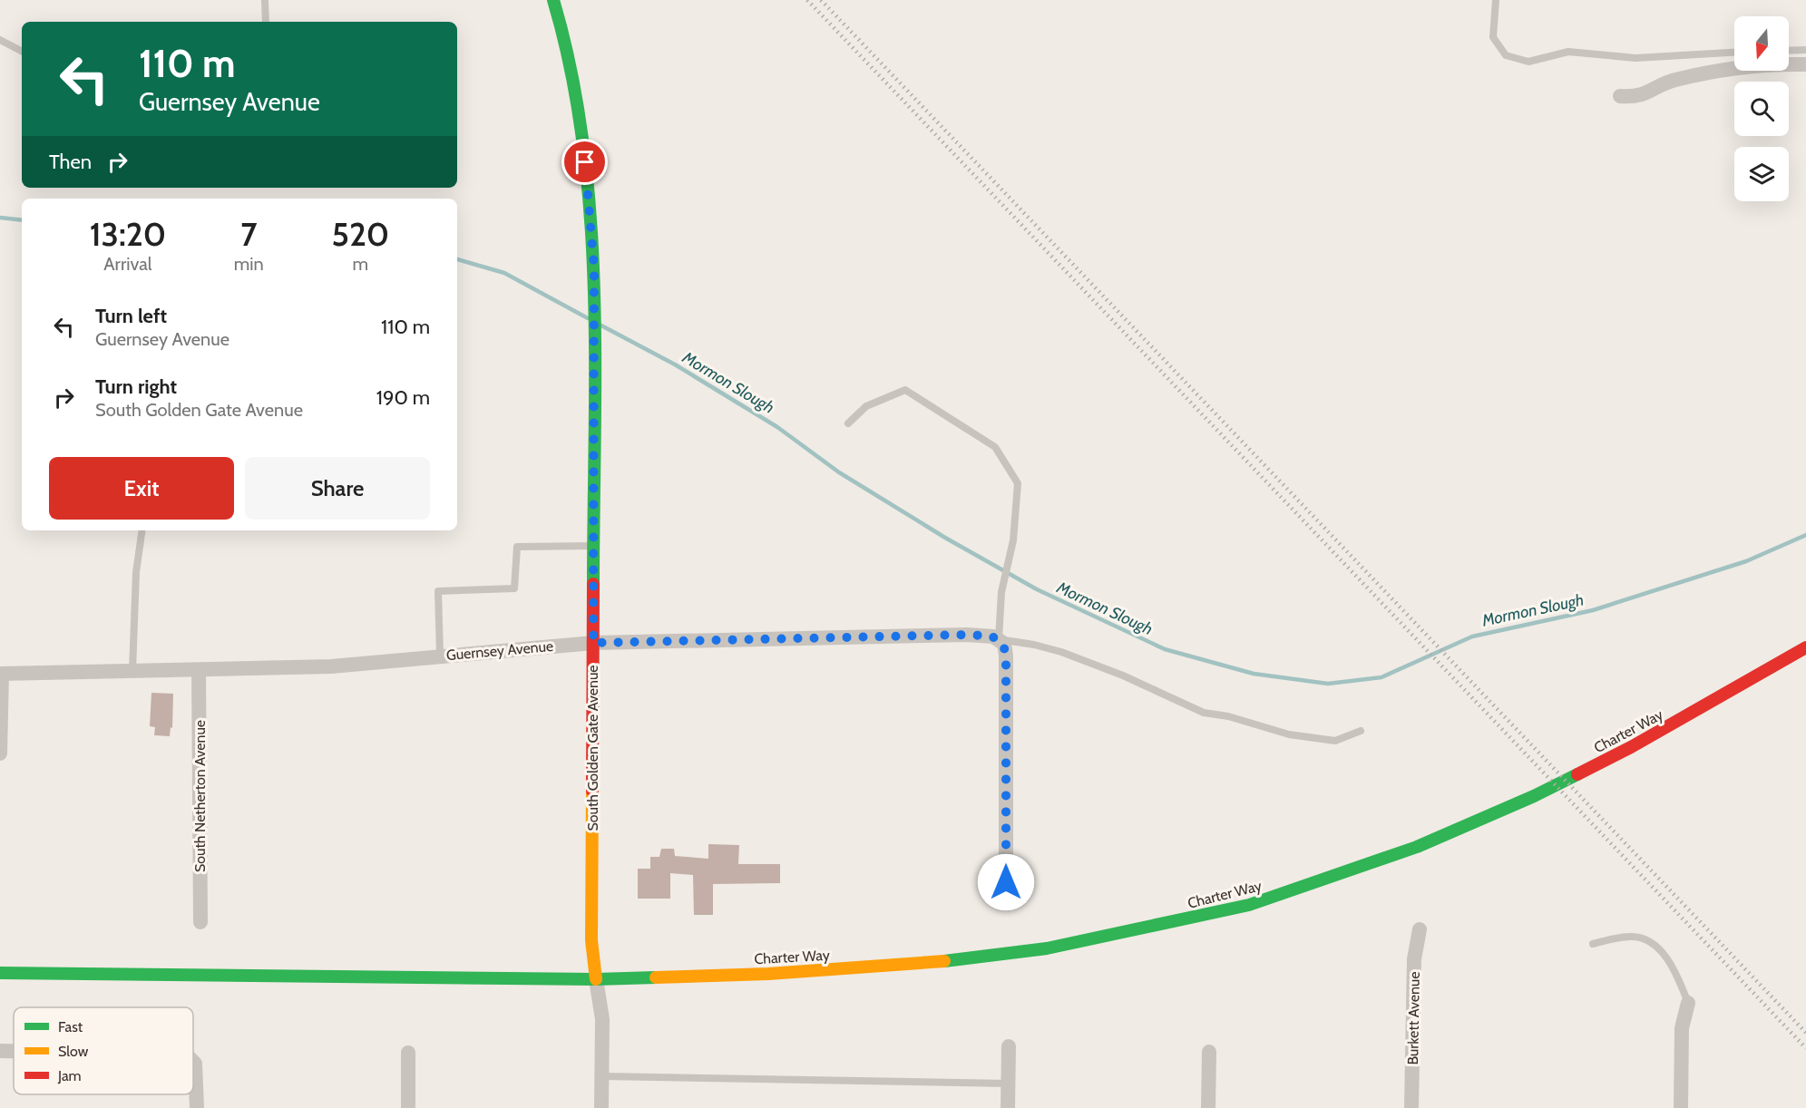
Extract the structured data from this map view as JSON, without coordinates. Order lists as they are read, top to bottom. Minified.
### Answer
{"streets":{"main road":["Charter Way","South Golden Gate Avenue"],"street":["Guernsey Avenue","South Netherton Avenue","Burkett Avenue"]},"crossings":[["Guernsey Avenue","South Golden Gate Avenue"],["Guernsey Avenue","South Netherton Avenue"],["Charter Way","South Golden Gate Avenue"]],"water":["Mormon Slough"],"legend":["Fast","Slow","Jam"],"north":"bottom","page":{"turn":["110 m","Guernsey Avenue"],"then":"Then","eta":["13:20","Arrival","7","min","520","m"],"list":[{"name":"Turn left","note":"Guernsey Avenue","value":"110 m"},{"name":"Turn right","note":"South Golden Gate Avenue","value":"190 m"}],"buttons":["Exit","Share"]}}
